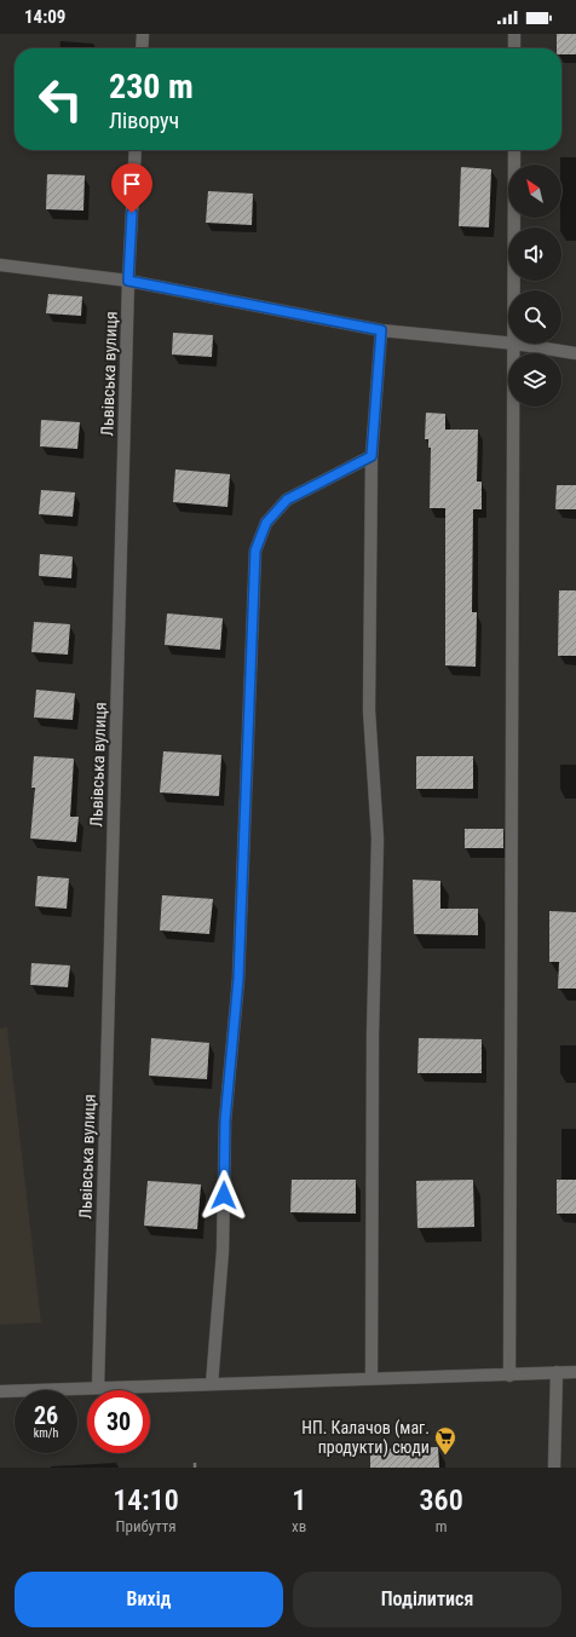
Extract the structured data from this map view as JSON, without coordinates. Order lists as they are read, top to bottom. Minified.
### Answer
{"streets":{"street":["Львівська вулиця"]},"places":{"supermarket":["НП. Калачов (маг. продукти) сюди"]},"north":"top left","page":{"status":"14:09","turn":["230 m","Ліворуч"],"speed":"26 km/h","limit":"30","eta":["14:10","Прибуття","1","хв","360","m"],"buttons":["Вихід","Поділитися"]}}
